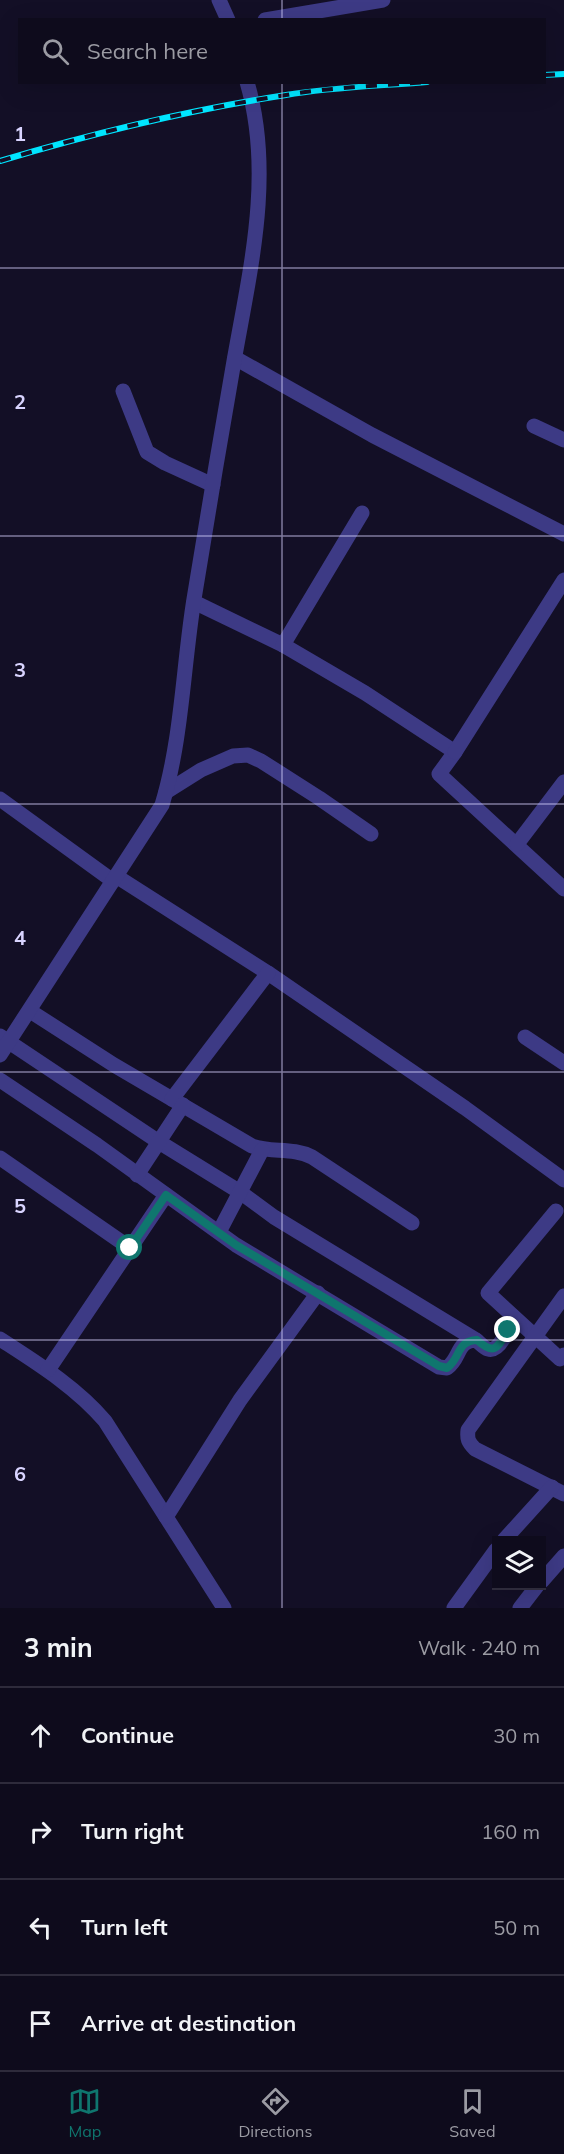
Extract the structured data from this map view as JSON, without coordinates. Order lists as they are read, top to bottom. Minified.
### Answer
{"page":{"search":"Search here","heading":["3 min","Walk · 240 m"],"list":[["Continue","30 m"],["Turn right","160 m"],["Turn left","50 m"],"Arrive at destination"],"nav":["Map","Directions","Saved"]},"grid":{"rows":["1","2","3","4","5","6"]}}
